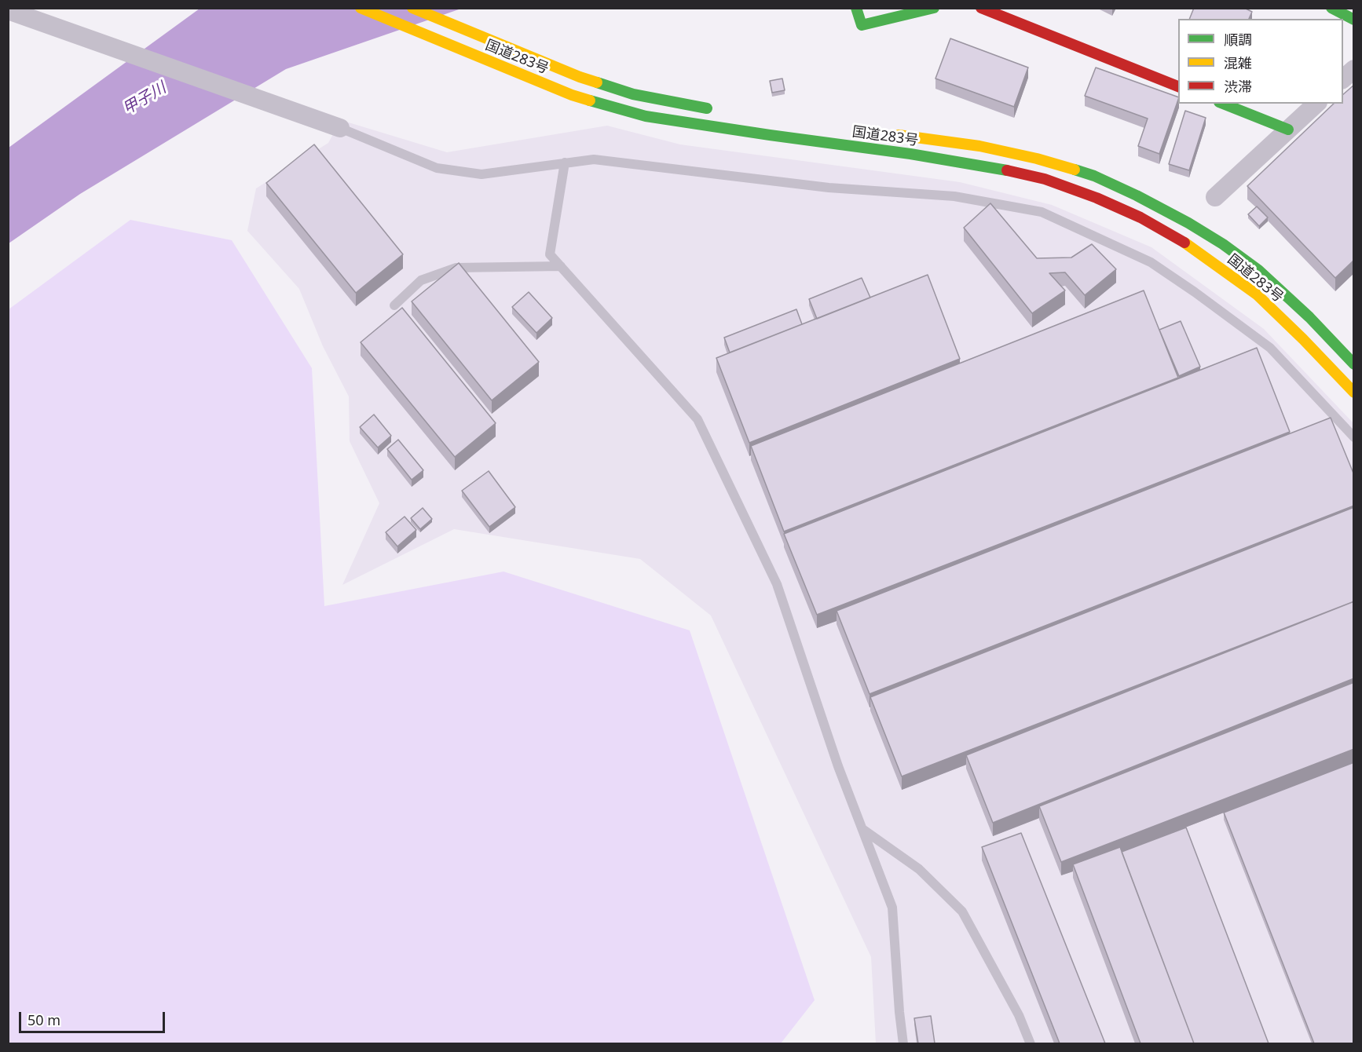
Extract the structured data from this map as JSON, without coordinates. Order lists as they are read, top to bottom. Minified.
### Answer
{"streets":{"main road":["国道283号"]},"water":["甲子川"],"legend":["順調","混雑","渋滞"],"scale_bar":"50 m"}
